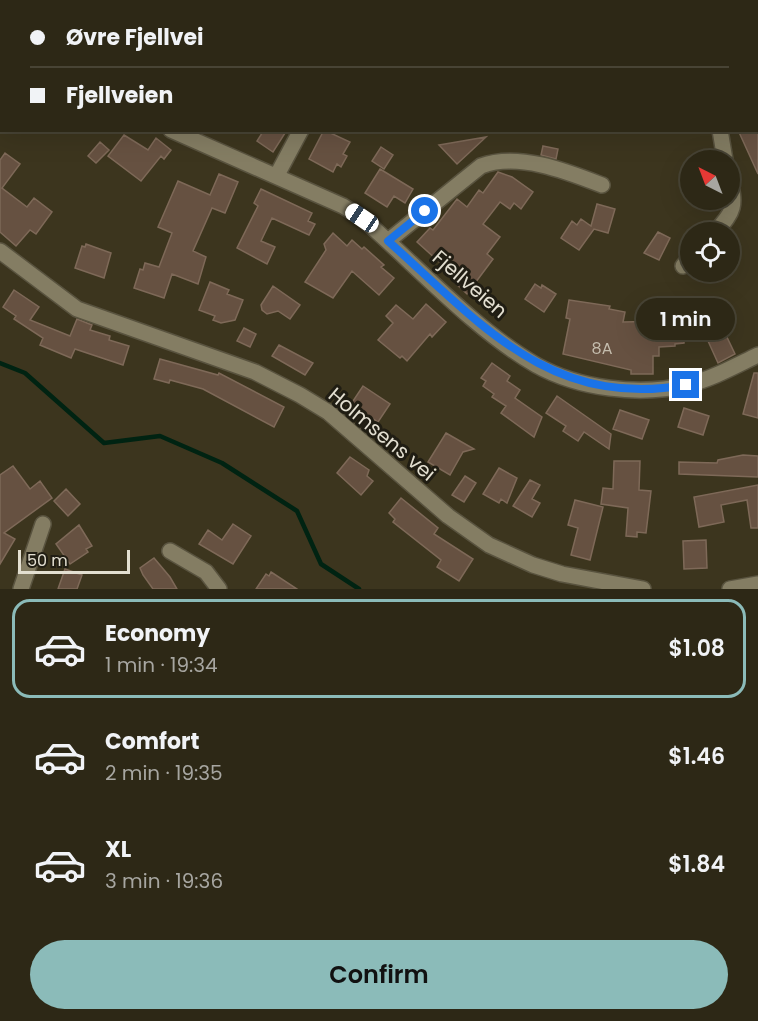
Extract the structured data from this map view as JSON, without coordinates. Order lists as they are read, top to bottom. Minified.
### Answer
{"streets":{"street":["Fjellveien","Holmsens vei"]},"house_numbers":["8A"],"scale_bar":"50 m","north":"top left","page":{"banner":["Øvre Fjellvei","Fjellveien"],"bubble":"1 min","scale":"50 m","list":[{"name":"Economy","note":"1 min · 19:34","value":"$1.08"},{"name":"Comfort","note":"2 min · 19:35","value":"$1.46"},{"name":"XL","note":"3 min · 19:36","value":"$1.84"}],"buttons":"Confirm"}}
